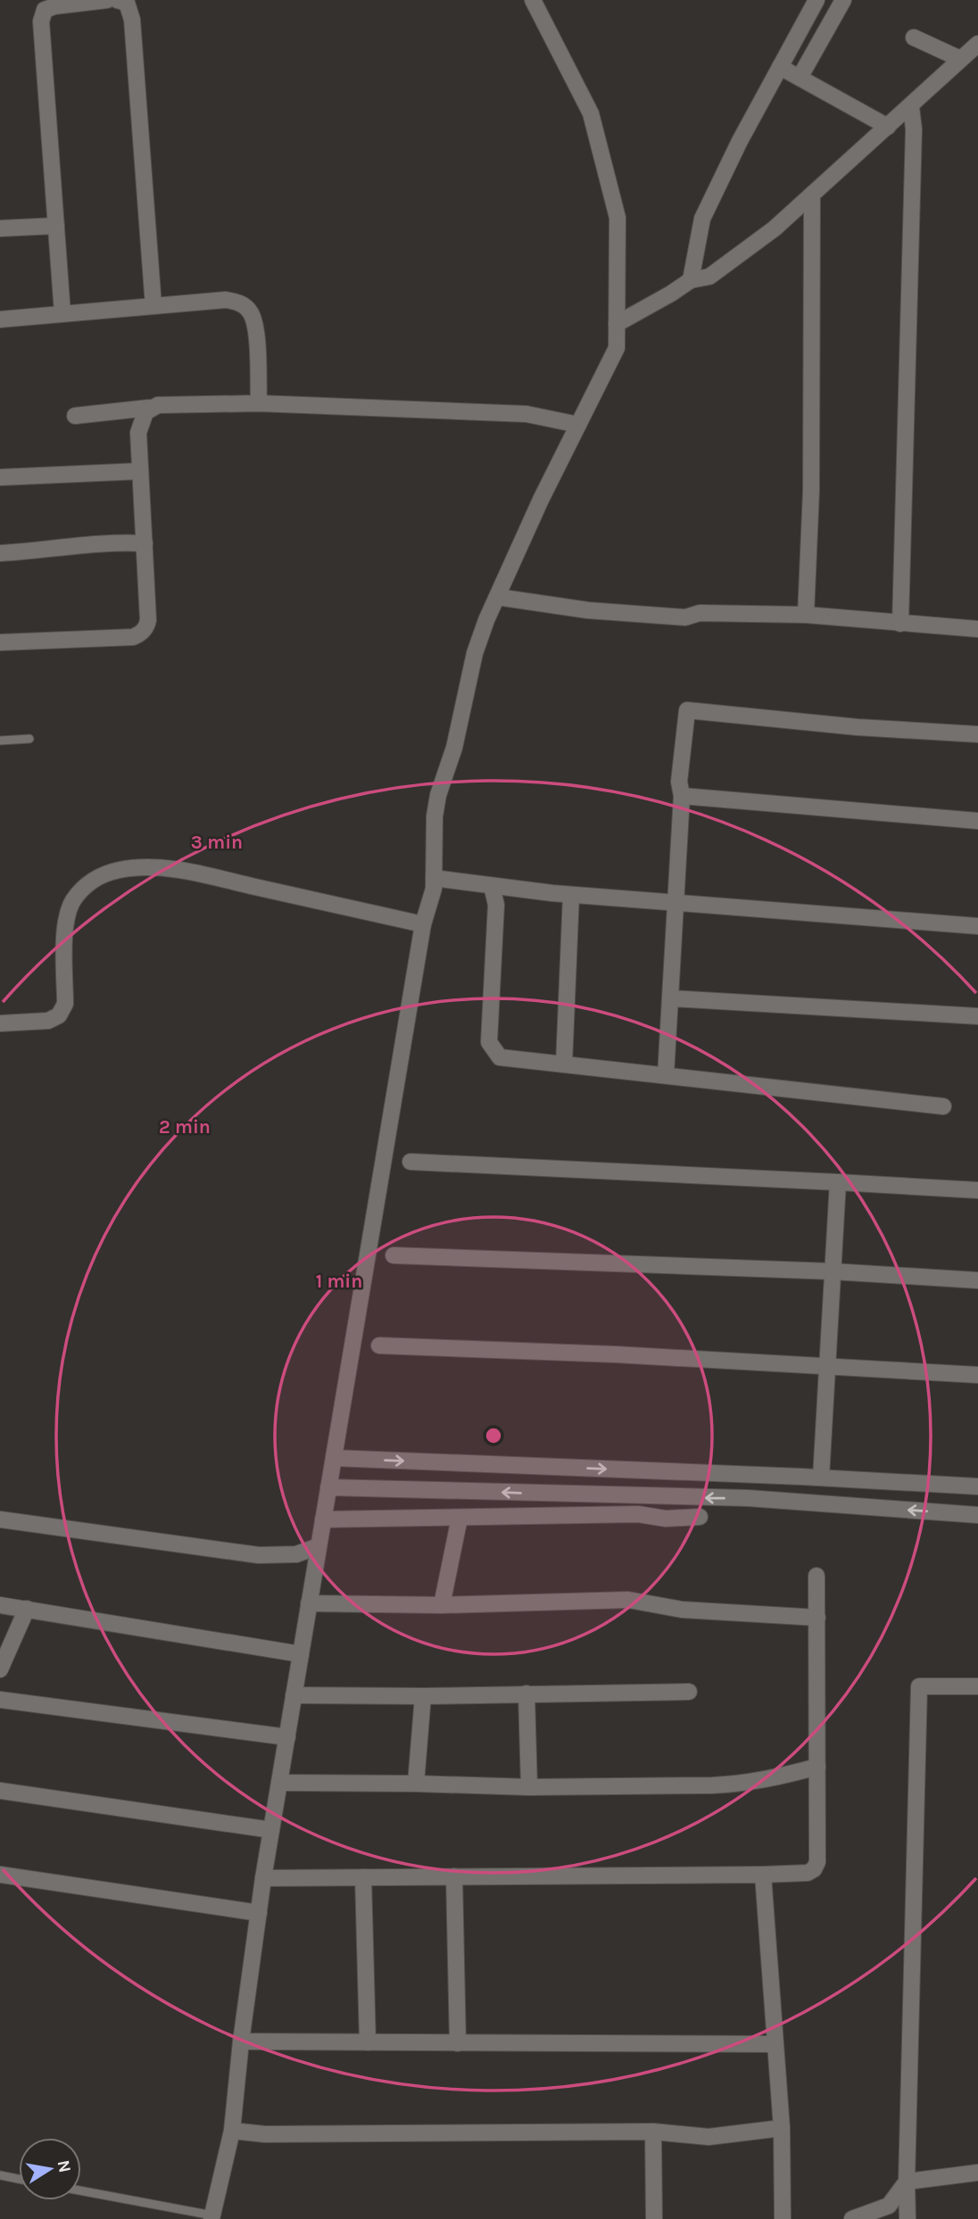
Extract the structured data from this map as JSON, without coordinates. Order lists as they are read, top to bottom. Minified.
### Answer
{"north":"right","rings":["3 min","2 min","1 min"]}
